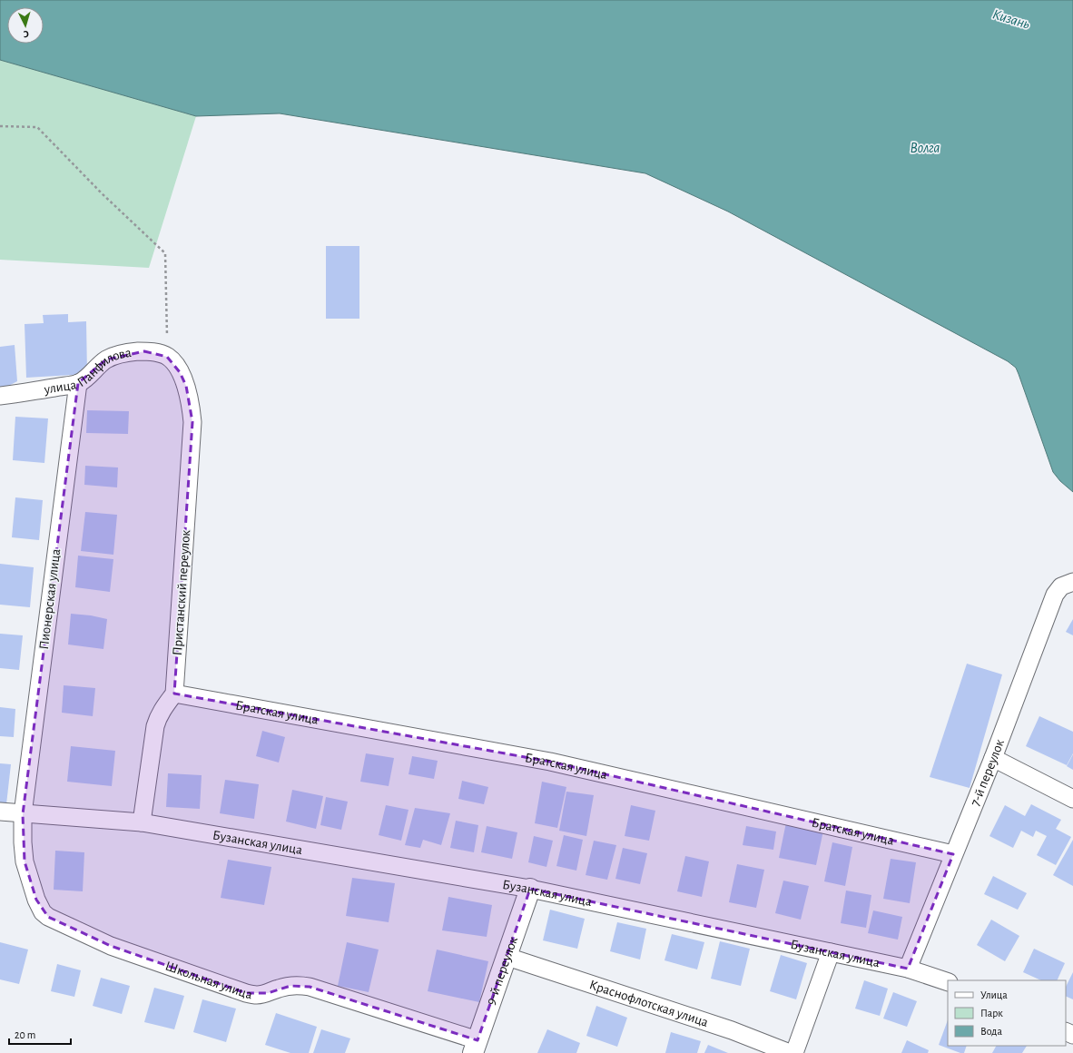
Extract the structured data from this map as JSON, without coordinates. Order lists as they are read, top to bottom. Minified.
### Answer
{"streets":{"street":["улица Панфилова","Пристанский переулок","Пионерская улица","Братская улица","7-й переулок","Бузанская улица","9-й переулок","Школьная улица","Краснофлотская улица"]},"crossings":[["улица Панфилова","Пристанский переулок"],["улица Панфилова","Пионерская улица"],["Пристанский переулок","Братская улица"],["Пионерская улица","Школьная улица"],["Братская улица","7-й переулок"],["7-й переулок","Бузанская улица"],["Бузанская улица","9-й переулок"],["9-й переулок","Школьная улица"],["9-й переулок","Краснофлотская улица"]],"water":["Кизань","Волга"],"legend":["Улица","Парк","Вода"],"scale_bar":"20 m","north":"bottom"}
